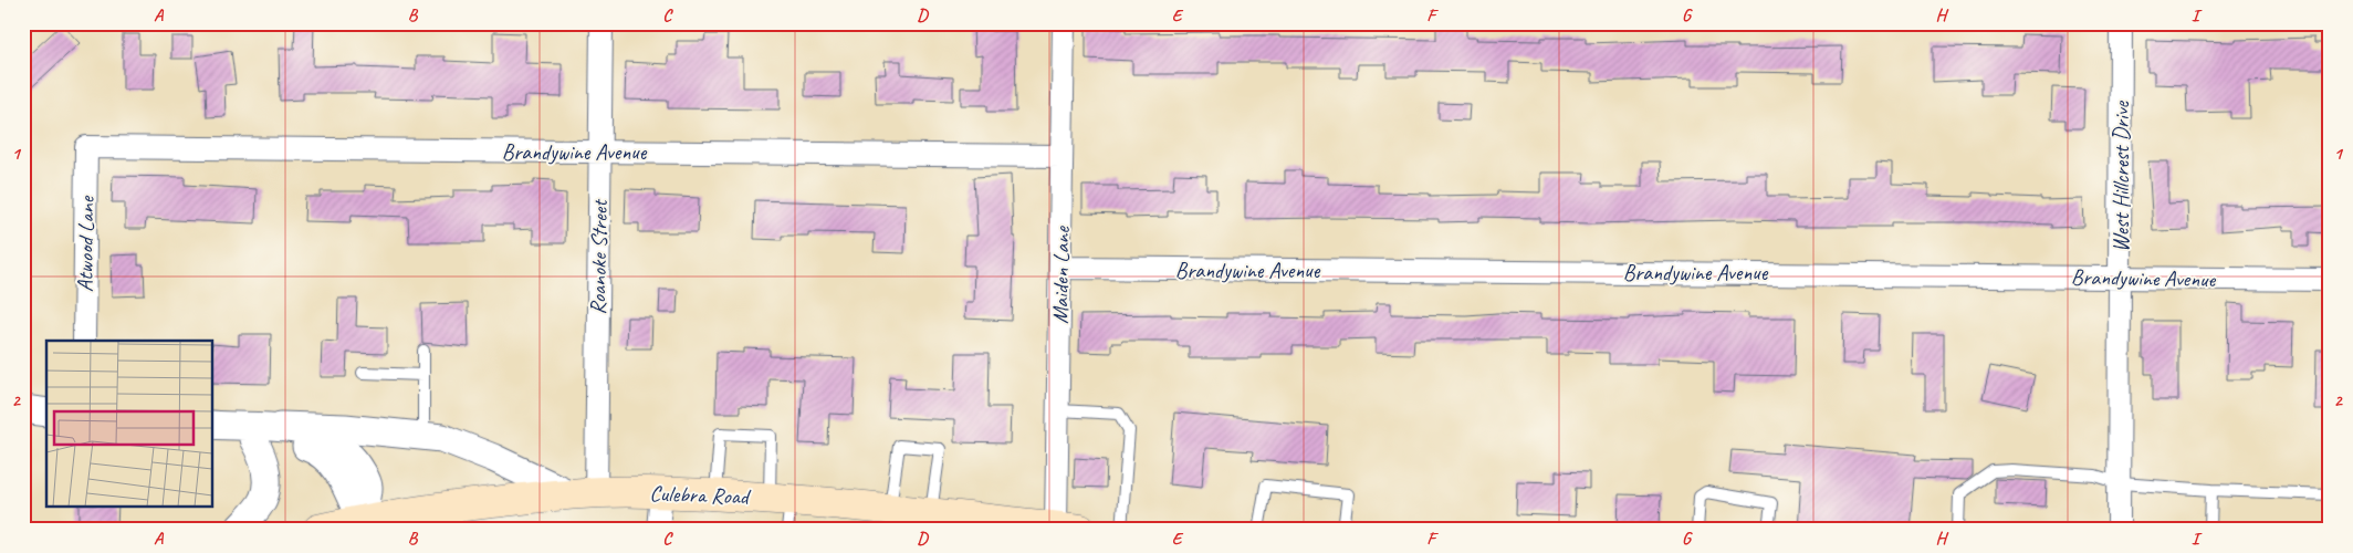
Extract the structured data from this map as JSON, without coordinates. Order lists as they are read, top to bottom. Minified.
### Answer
{"streets":{"main road":["Culebra Road"],"street":["Brandywine Avenue","West Hillcrest Drive","Atwood Lane","Roanoke Street","Maiden Lane"]},"crossings":[["Brandywine Avenue","West Hillcrest Drive"],["Brandywine Avenue","Atwood Lane"],["Brandywine Avenue","Roanoke Street"],["Brandywine Avenue","Maiden Lane"],["Roanoke Street","Culebra Road"],["Maiden Lane","Culebra Road"]],"grid":{"columns":["A","B","C","D","E","F","G","H","I"],"rows":["1","2"]}}
